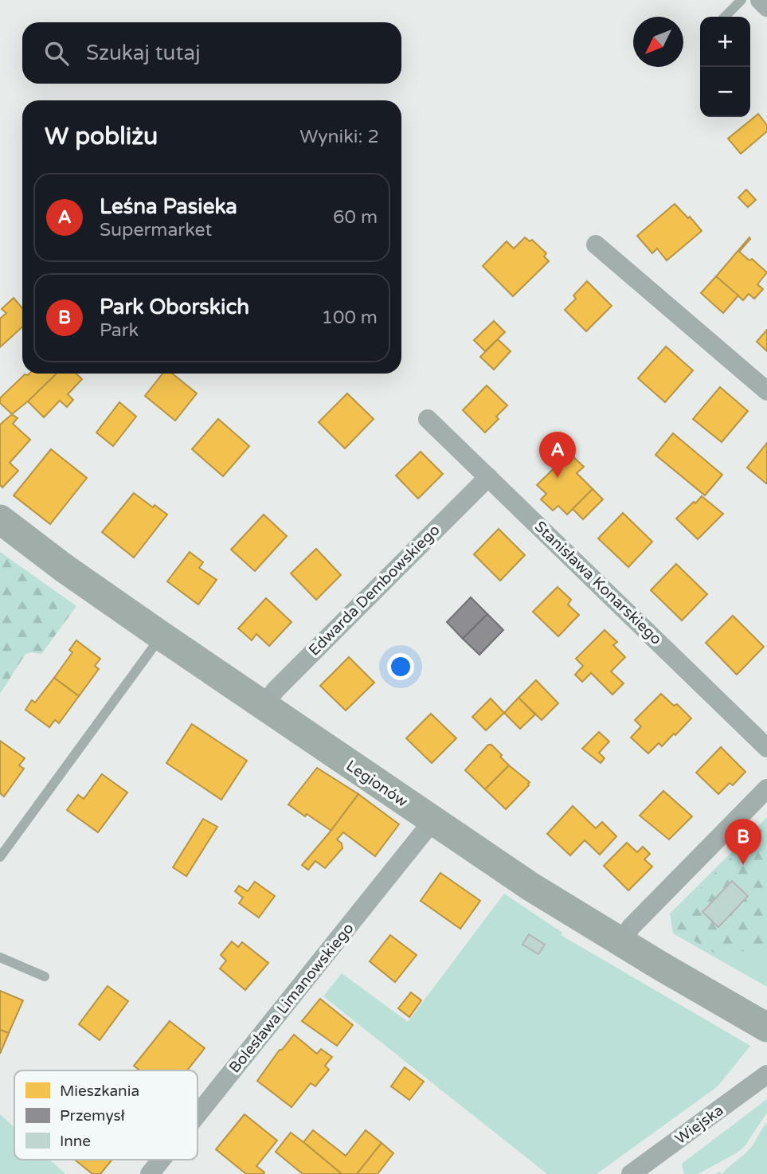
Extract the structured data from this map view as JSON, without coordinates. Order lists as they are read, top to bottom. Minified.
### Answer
{"streets":{"street":["Stanisława Konarskiego","Edwarda Dembowskiego","Legionów","Bolesława Limanowskiego","Wiejska"]},"crossings":[["Stanisława Konarskiego","Edwarda Dembowskiego"],["Edwarda Dembowskiego","Legionów"],["Legionów","Bolesława Limanowskiego"]],"legend":["Mieszkania","Przemysł","Inne"],"north":"bottom left","page":{"map_buttons":["+","−"],"search":"Szukaj tutaj","heading":["W pobliżu","Wyniki: 2"],"list":[{"mark":"A","name":"Leśna Pasieka","note":"Supermarket","value":"60 m"},{"mark":"B","name":"Park Oborskich","note":"Park","value":"100 m"}],"pins":["A","B"]}}
